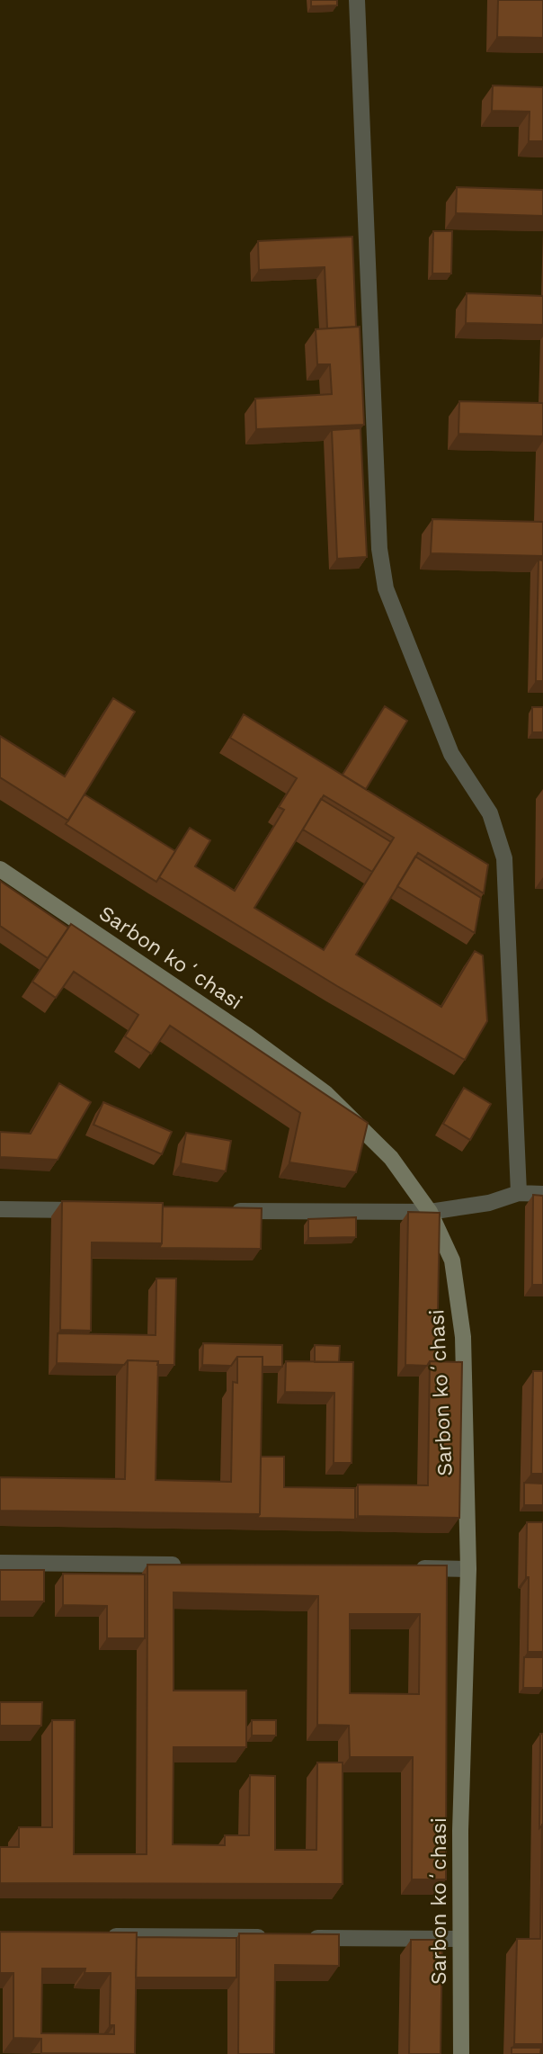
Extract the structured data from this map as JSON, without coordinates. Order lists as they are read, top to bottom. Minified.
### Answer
{"streets":{"street":["Sarbon koʻchasi"]}}
